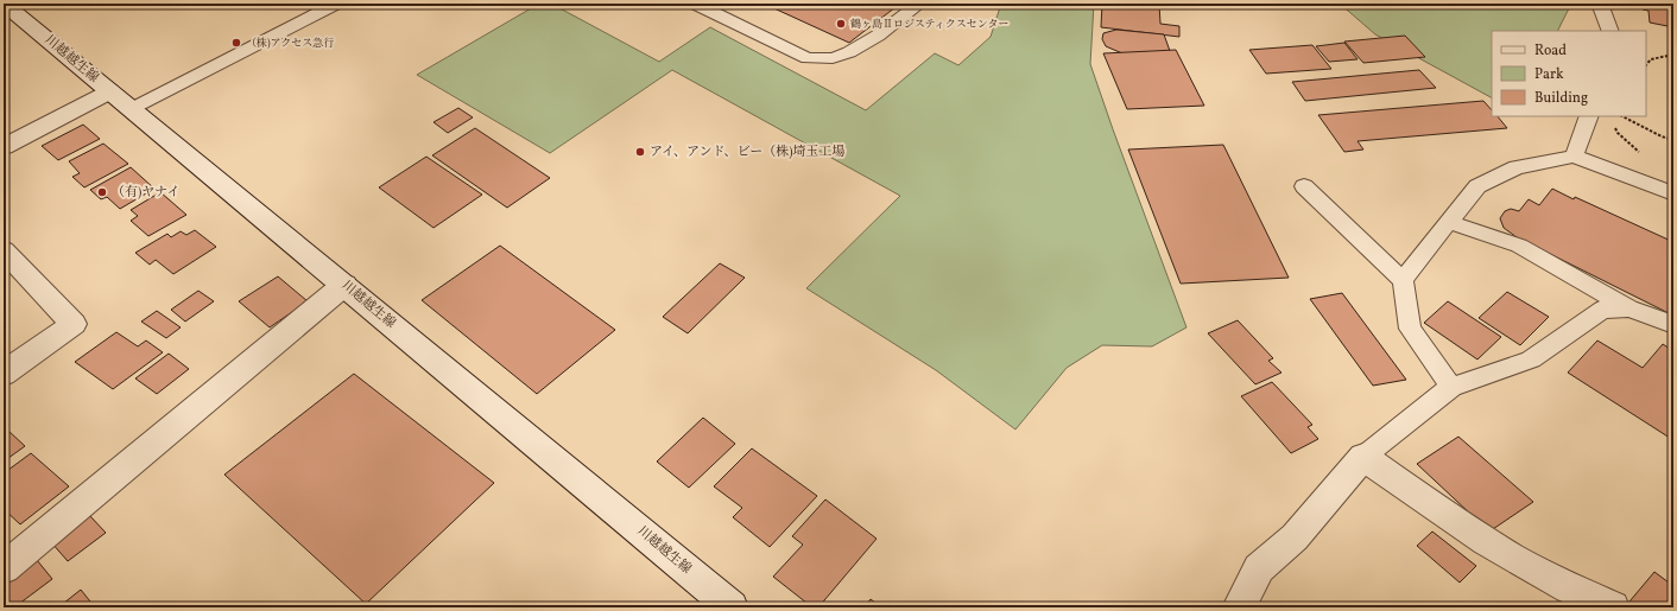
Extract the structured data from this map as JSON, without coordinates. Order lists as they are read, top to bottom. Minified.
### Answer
{"streets":{"main road":["川越越生線"]},"places":["鶴ヶ島Ⅱロジスティクスセンター","（株)アクセス急行","アイ、アンド、ビー（株)埼玉工場","（有)ヤナイ"],"legend":["Road","Park","Building"]}
